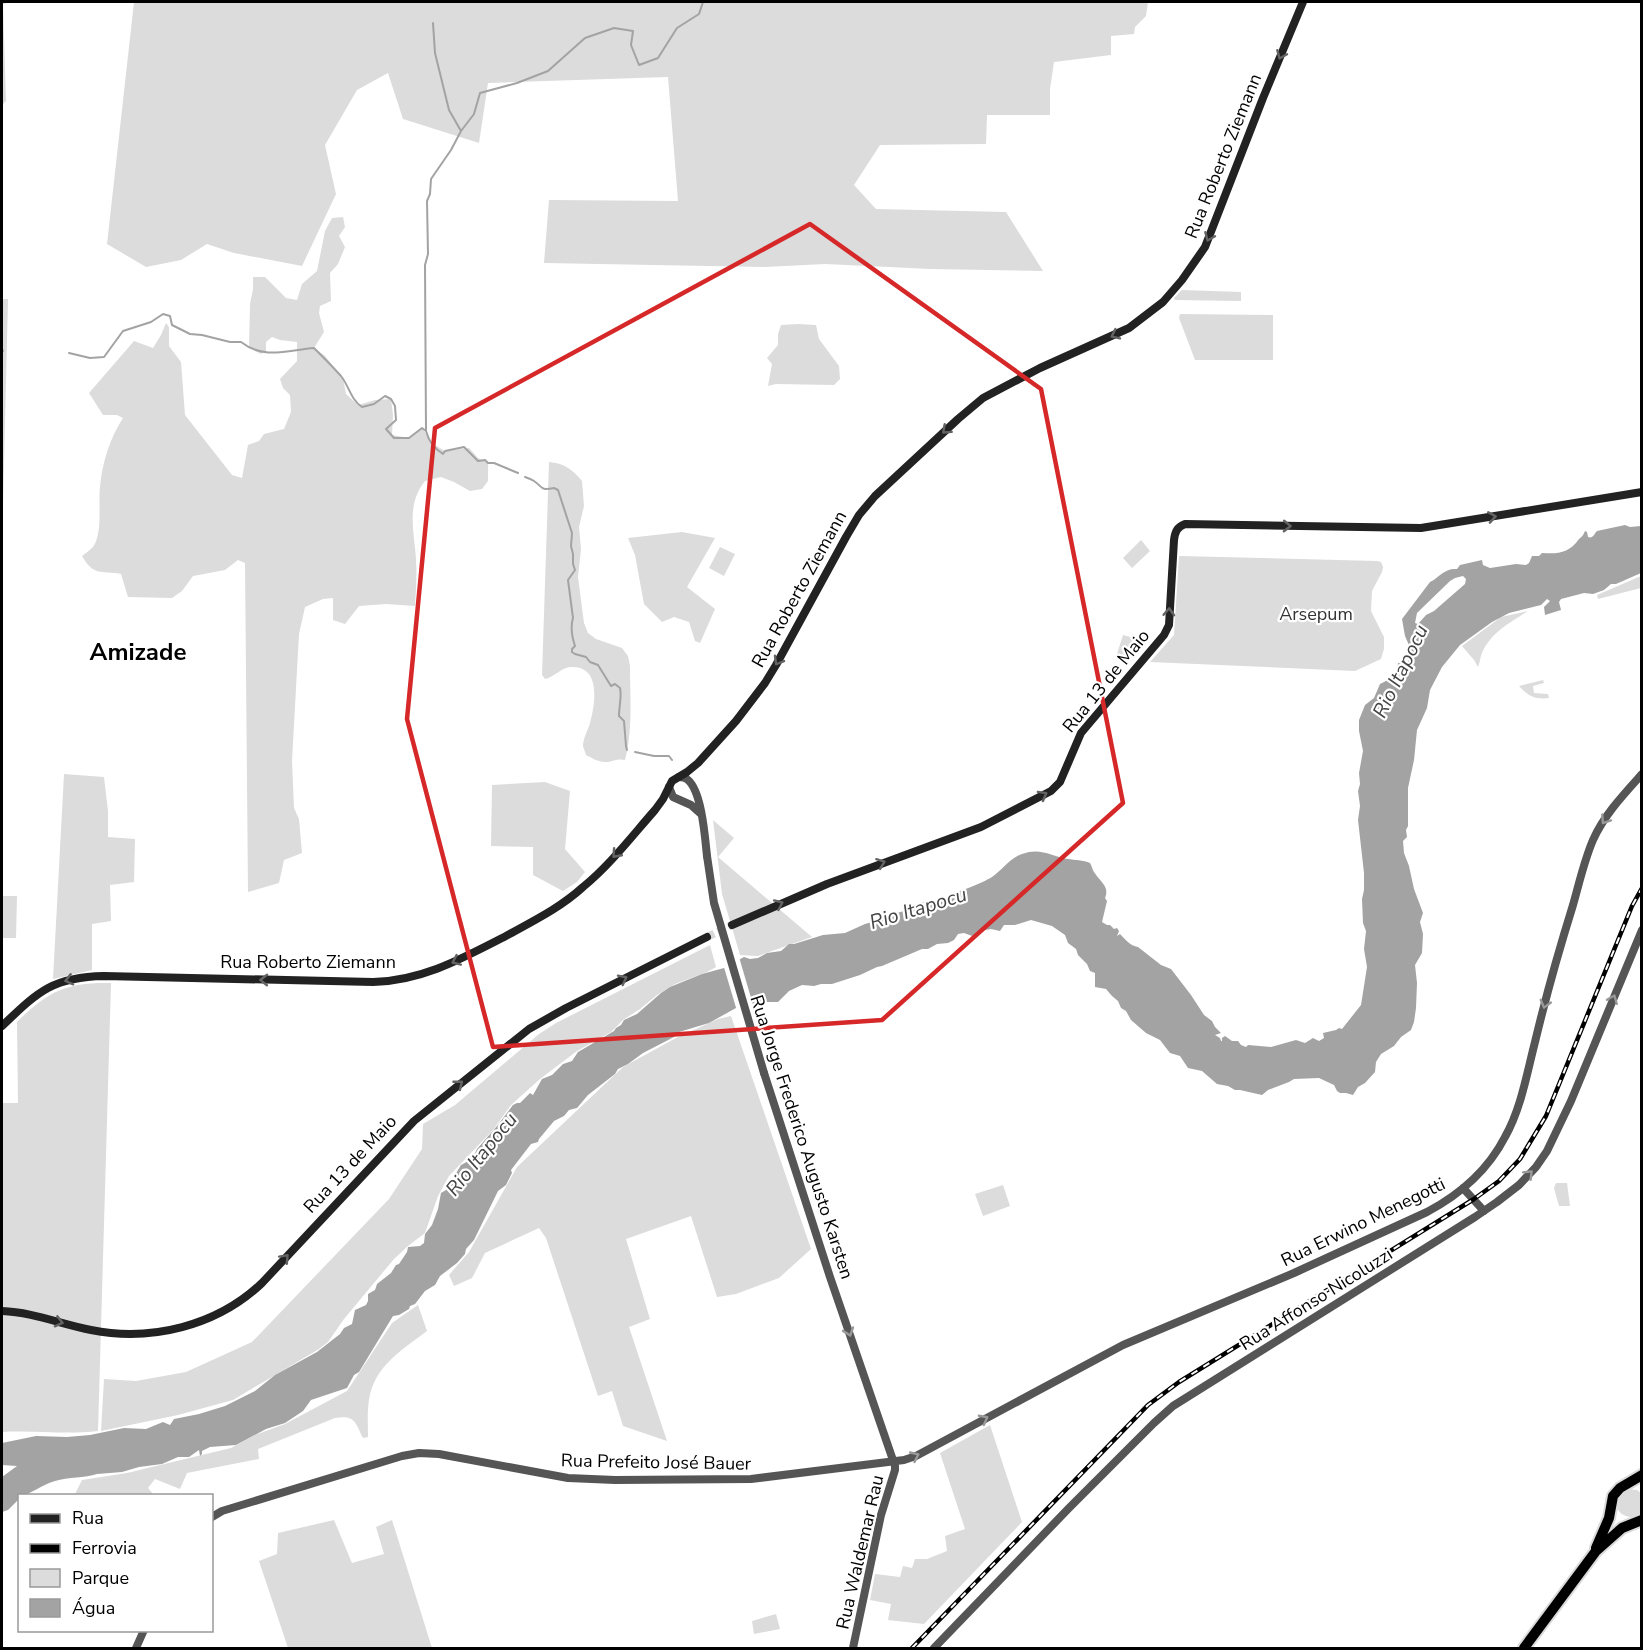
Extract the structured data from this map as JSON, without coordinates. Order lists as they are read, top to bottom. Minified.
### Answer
{"streets":{"main road":["Rua Roberto Ziemann","Rua 13 de Maio"],"street":["Rua Jorge Frederico Augusto Karsten","Rua Erwino Menegotti","Rua Affonso Nicoluzzi","Rua Prefeito José Bauer","Rua Waldemar Rau"]},"crossings":[["Rua Roberto Ziemann","Rua Jorge Frederico Augusto Karsten"],["Rua Jorge Frederico Augusto Karsten","Rua Erwino Menegotti"],["Rua Jorge Frederico Augusto Karsten","Rua Prefeito José Bauer"],["Rua Jorge Frederico Augusto Karsten","Rua Waldemar Rau"],["Rua Erwino Menegotti","Rua Prefeito José Bauer"],["Rua Erwino Menegotti","Rua Waldemar Rau"],["Rua Prefeito José Bauer","Rua Waldemar Rau"]],"one_way":["Rua Roberto Ziemann","Rua 13 de Maio","Rua Jorge Frederico Augusto Karsten"],"districts":["Amizade"],"water":["Rio Itapocu"],"parks":["Arsepum"],"legend":["Rua","Ferrovia","Parque","Água"]}
